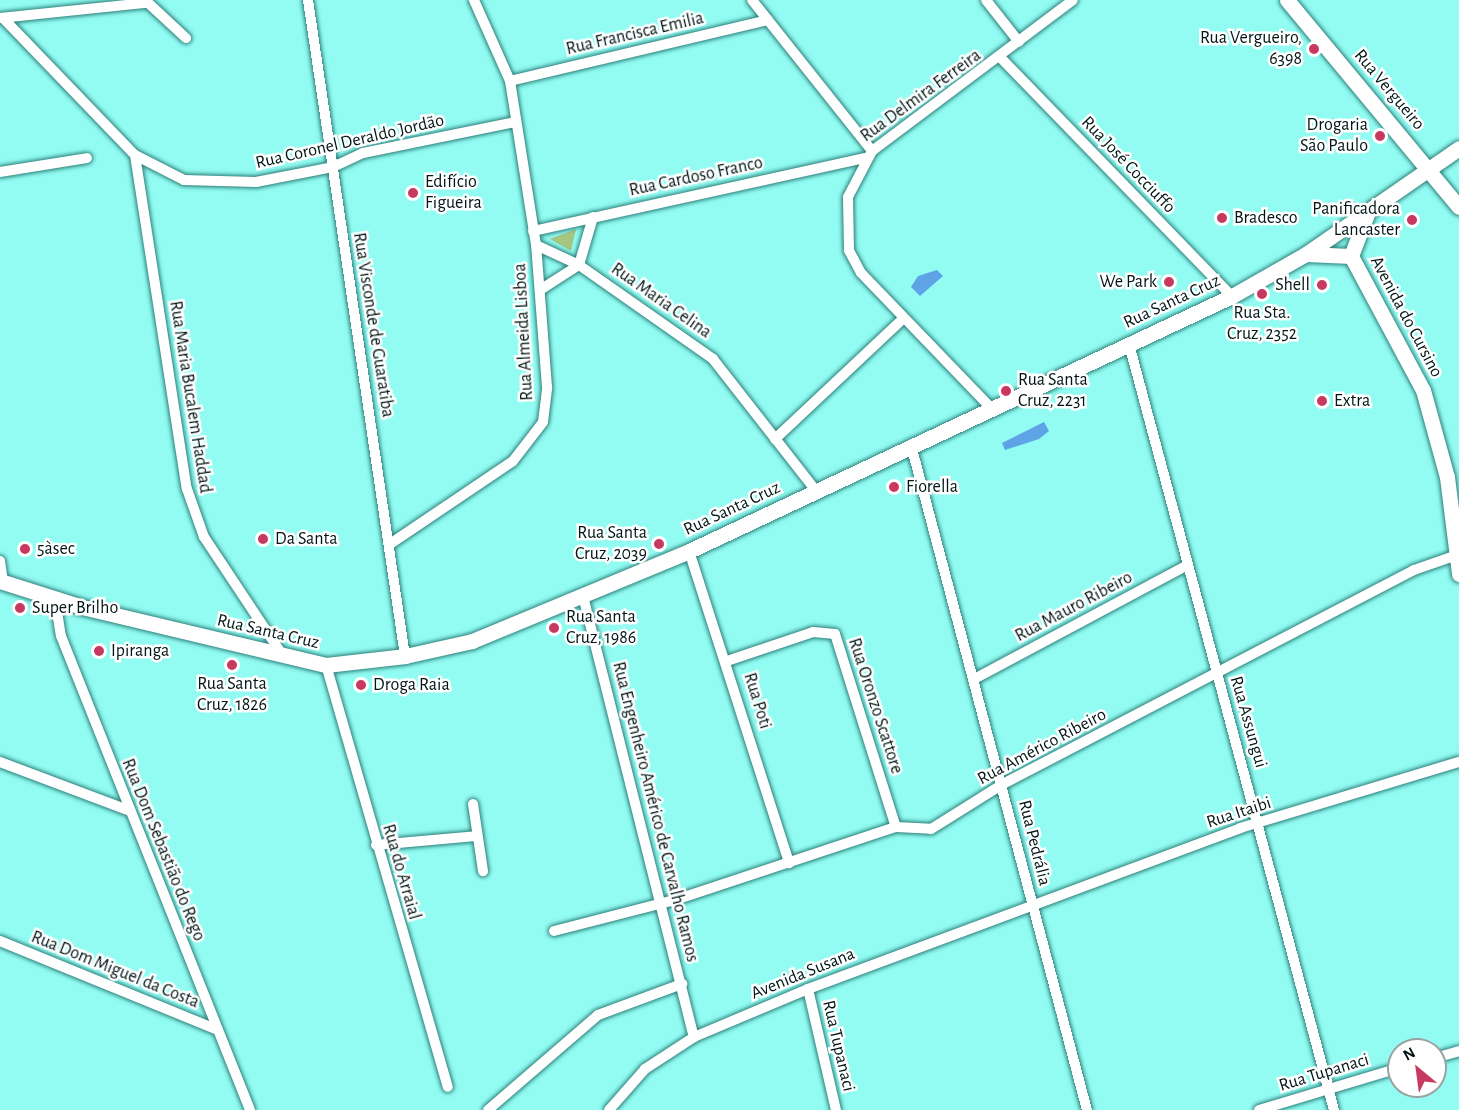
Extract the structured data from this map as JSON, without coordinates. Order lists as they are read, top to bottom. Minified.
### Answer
{"streets":{"main road":["Rua Vergueiro","Rua Santa Cruz","Avenida do Cursino"],"street":["Rua Francisca Emilia","Rua Delmira Ferreira","Rua Coronel Deraldo Jordão","Rua José Cocciuffo","Rua Cardoso Franco","Rua Maria Celina","Rua Visconde de Guaratiba","Rua Almeida Lisboa","Rua Maria Bucalem Haddad","Rua Mauro Ribeiro","Rua Poti","Rua Oronzo Scattore","Rua Assungui","Rua Américo Ribeiro","Rua Engenheiro Américo de Carvalho Ramos","Rua Itaibi","Rua Pedrália","Rua Dom Sebastião do Rego","Rua do Arraial","Rua Dom Miguel da Costa","Avenida Susana","Rua Tupanaci"]},"crossings":[["Rua Francisca Emilia","Rua Almeida Lisboa"],["Rua Vergueiro","Rua Santa Cruz"],["Rua Delmira Ferreira","Rua José Cocciuffo"],["Rua Delmira Ferreira","Rua Cardoso Franco"],["Rua Delmira Ferreira","Rua Santa Cruz"],["Rua Coronel Deraldo Jordão","Rua Visconde de Guaratiba"],["Rua Coronel Deraldo Jordão","Rua Almeida Lisboa"],["Rua Coronel Deraldo Jordão","Rua Maria Bucalem Haddad"],["Rua José Cocciuffo","Rua Santa Cruz"],["Rua Cardoso Franco","Rua Almeida Lisboa"],["Rua Maria Celina","Rua Santa Cruz"],["Rua Maria Celina","Rua Almeida Lisboa"],["Rua Santa Cruz","Rua Visconde de Guaratiba"],["Rua Santa Cruz","Rua Maria Bucalem Haddad"],["Rua Santa Cruz","Rua Poti"],["Rua Santa Cruz","Rua Assungui"],["Rua Santa Cruz","Rua Engenheiro Américo de Carvalho Ramos"],["Rua Santa Cruz","Rua Pedrália"],["Rua Santa Cruz","Rua Dom Sebastião do Rego"],["Rua Santa Cruz","Rua do Arraial"],["Avenida do Cursino","Rua Américo Ribeiro"],["Rua Visconde de Guaratiba","Rua Almeida Lisboa"],["Rua Mauro Ribeiro","Rua Assungui"],["Rua Mauro Ribeiro","Rua Pedrália"],["Rua Poti","Rua Oronzo Scattore"],["Rua Poti","Rua Américo Ribeiro"],["Rua Oronzo Scattore","Rua Américo Ribeiro"],["Rua Assungui","Rua Américo Ribeiro"],["Rua Assungui","Rua Itaibi"],["Rua Assungui","Rua Tupanaci"],["Rua Américo Ribeiro","Rua Engenheiro Américo de Carvalho Ramos"],["Rua Américo Ribeiro","Rua Pedrália"],["Rua Engenheiro Américo de Carvalho Ramos","Avenida Susana"],["Rua Itaibi","Rua Pedrália"],["Rua Itaibi","Avenida Susana"],["Rua Pedrália","Avenida Susana"],["Rua Dom Sebastião do Rego","Rua Dom Miguel da Costa"],["Avenida Susana","Rua Tupanaci"]],"places":["Rua Vergueiro, 6398","Drogaria São Paulo","Edifício Figueira","Bradesco","Panificadora Lancaster","We Park","Shell","Rua Sta. Cruz, 2352","Rua Santa Cruz, 2231","Extra","Fiorella","Da Santa","Rua Santa Cruz, 2039","5àsec","Super Brilho","Rua Santa Cruz, 1986","Ipiranga","Rua Santa Cruz, 1826","Droga Raia"],"north":"top left"}
